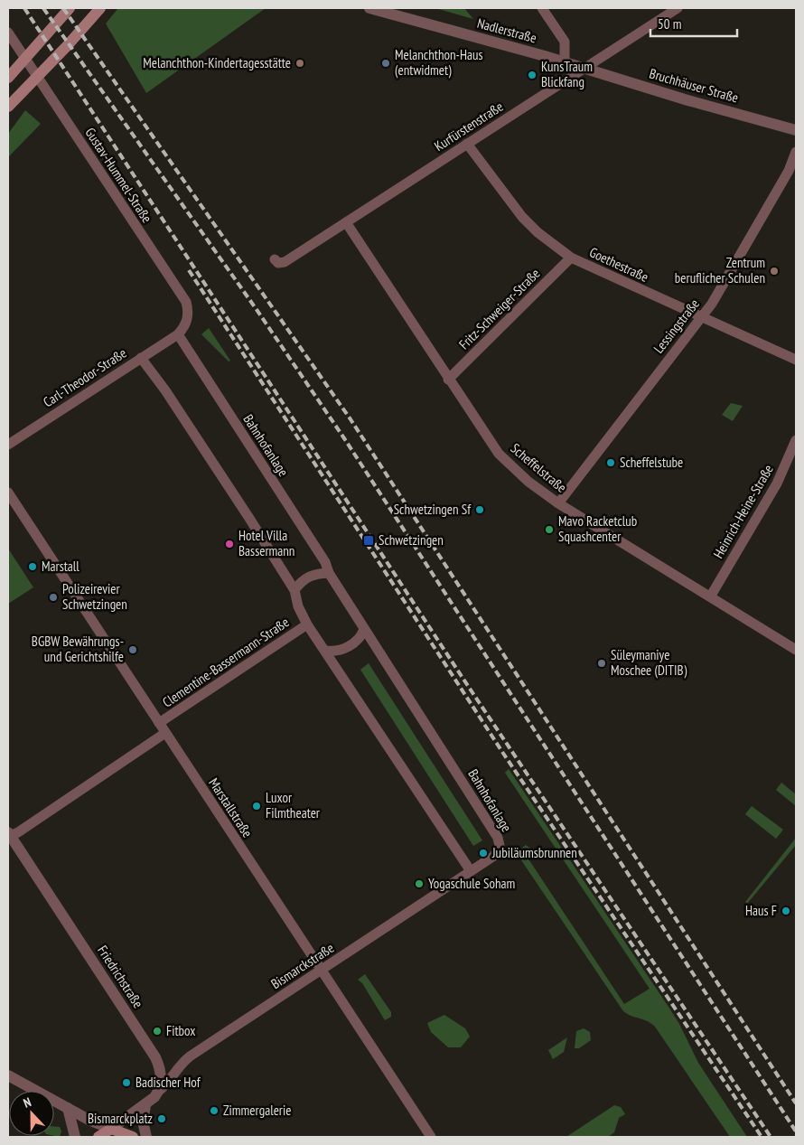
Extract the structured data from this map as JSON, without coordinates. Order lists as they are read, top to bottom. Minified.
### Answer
{"streets":{"street":["Nadlerstraße","Bruchhäuser Straße","Kurfürstenstraße","Gustav-Hummel-Straße","Goethestraße","Fritz-Schweiger-Straße","Lessingstraße","Carl-Theodor-Straße","Bahnhofanlage","Scheffelstraße","Heinrich-Heine-Straße","Clementine-Bassermann-Straße","Marstallstraße","Bismarckstraße","Friedrichstraße"]},"crossings":[["Nadlerstraße","Bruchhäuser Straße"],["Nadlerstraße","Kurfürstenstraße"],["Bruchhäuser Straße","Kurfürstenstraße"],["Kurfürstenstraße","Goethestraße"],["Kurfürstenstraße","Scheffelstraße"],["Gustav-Hummel-Straße","Carl-Theodor-Straße"],["Gustav-Hummel-Straße","Bahnhofanlage"],["Goethestraße","Fritz-Schweiger-Straße"],["Goethestraße","Lessingstraße"],["Fritz-Schweiger-Straße","Scheffelstraße"],["Lessingstraße","Scheffelstraße"],["Carl-Theodor-Straße","Bahnhofanlage"],["Bahnhofanlage","Bismarckstraße"],["Scheffelstraße","Heinrich-Heine-Straße"],["Clementine-Bassermann-Straße","Marstallstraße"],["Marstallstraße","Bismarckstraße"],["Bismarckstraße","Friedrichstraße"]],"places":{"other":["Melanchthon-Kindertagesstätte","Melanchthon-Haus (entwidmet)","KunsTraum Blickfang","Zentrum beruflicher Schulen","Scheffelstube","Schwetzingen Sf","Mavo Racketclub Squashcenter","Hotel Villa Bassermann","Marstall","Polizeirevier Schwetzingen","BGBW Bewährungs- und Gerichtshilfe","Süleymaniye Moschee (DITIB)","Luxor Filmtheater","Jubiläumsbrunnen","Yogaschule Soham","Haus F","Fitbox","Badischer Hof","Zimmergalerie","Bismarckplatz"],"transit":["Schwetzingen"]},"scale_bar":"50 m","north":"top"}
